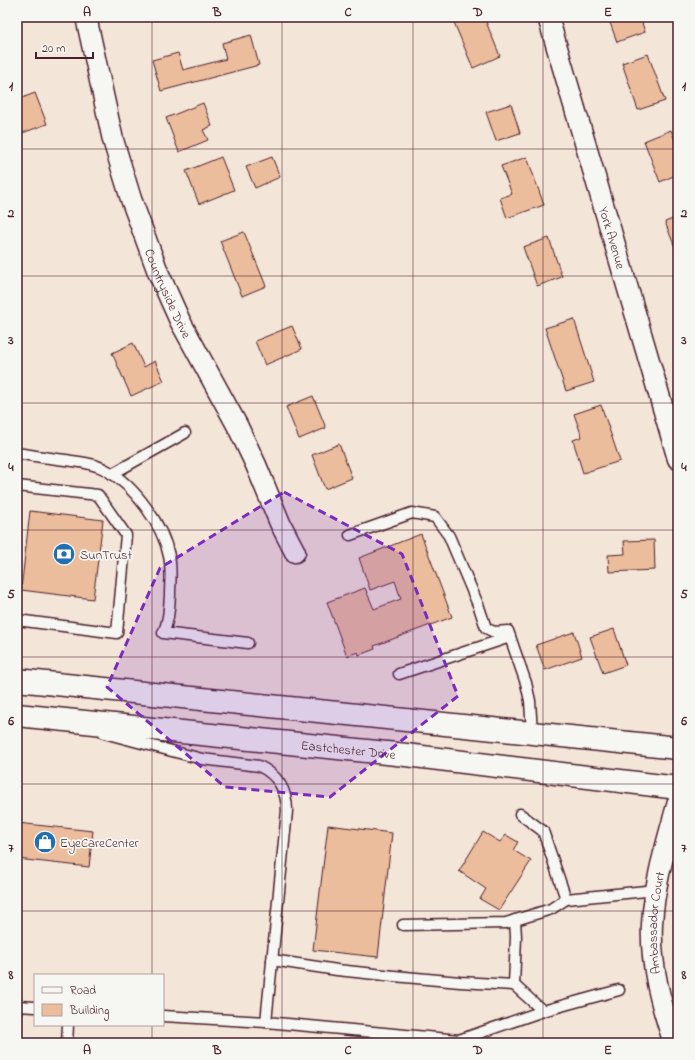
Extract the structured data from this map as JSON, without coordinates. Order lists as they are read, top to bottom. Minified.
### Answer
{"streets":{"main road":["Eastchester Drive"],"street":["York Avenue","Countryside Drive","Ambassador Court"]},"places":{"bank":["SunTrust"],"shop":["EyeCareCenter"]},"legend":["Road","Building"],"scale_bar":"20 m","grid":{"columns":["A","B","C","D","E"],"rows":["1","2","3","4","5","6","7","8"]}}
